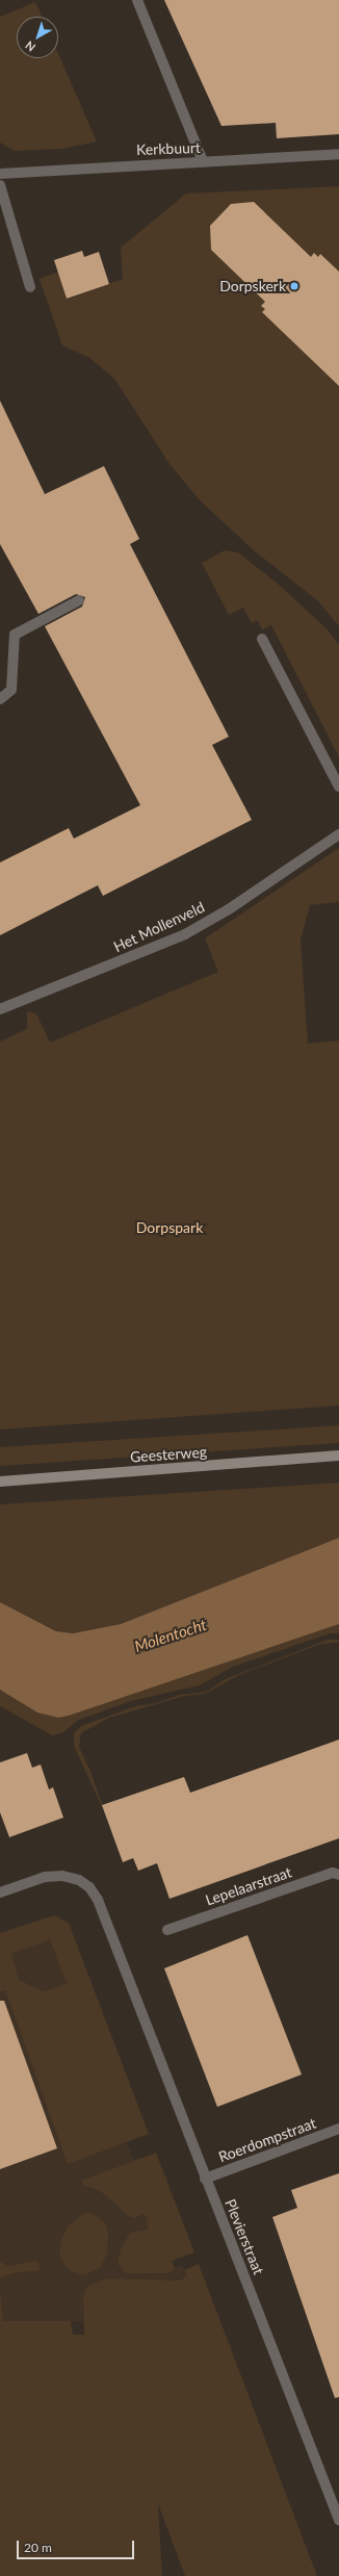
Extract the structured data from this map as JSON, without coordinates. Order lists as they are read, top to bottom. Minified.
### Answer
{"streets":{"main road":["Geesterweg"],"street":["Kerkbuurt","Het Mollenveld","Lepelaarstraat","Roerdompstraat","Plevierstraat"]},"crossings":[["Roerdompstraat","Plevierstraat"]],"water":["Molentocht"],"parks":["Dorpspark"],"places":["Dorpskerk"],"scale_bar":"20 m","north":"bottom left"}
